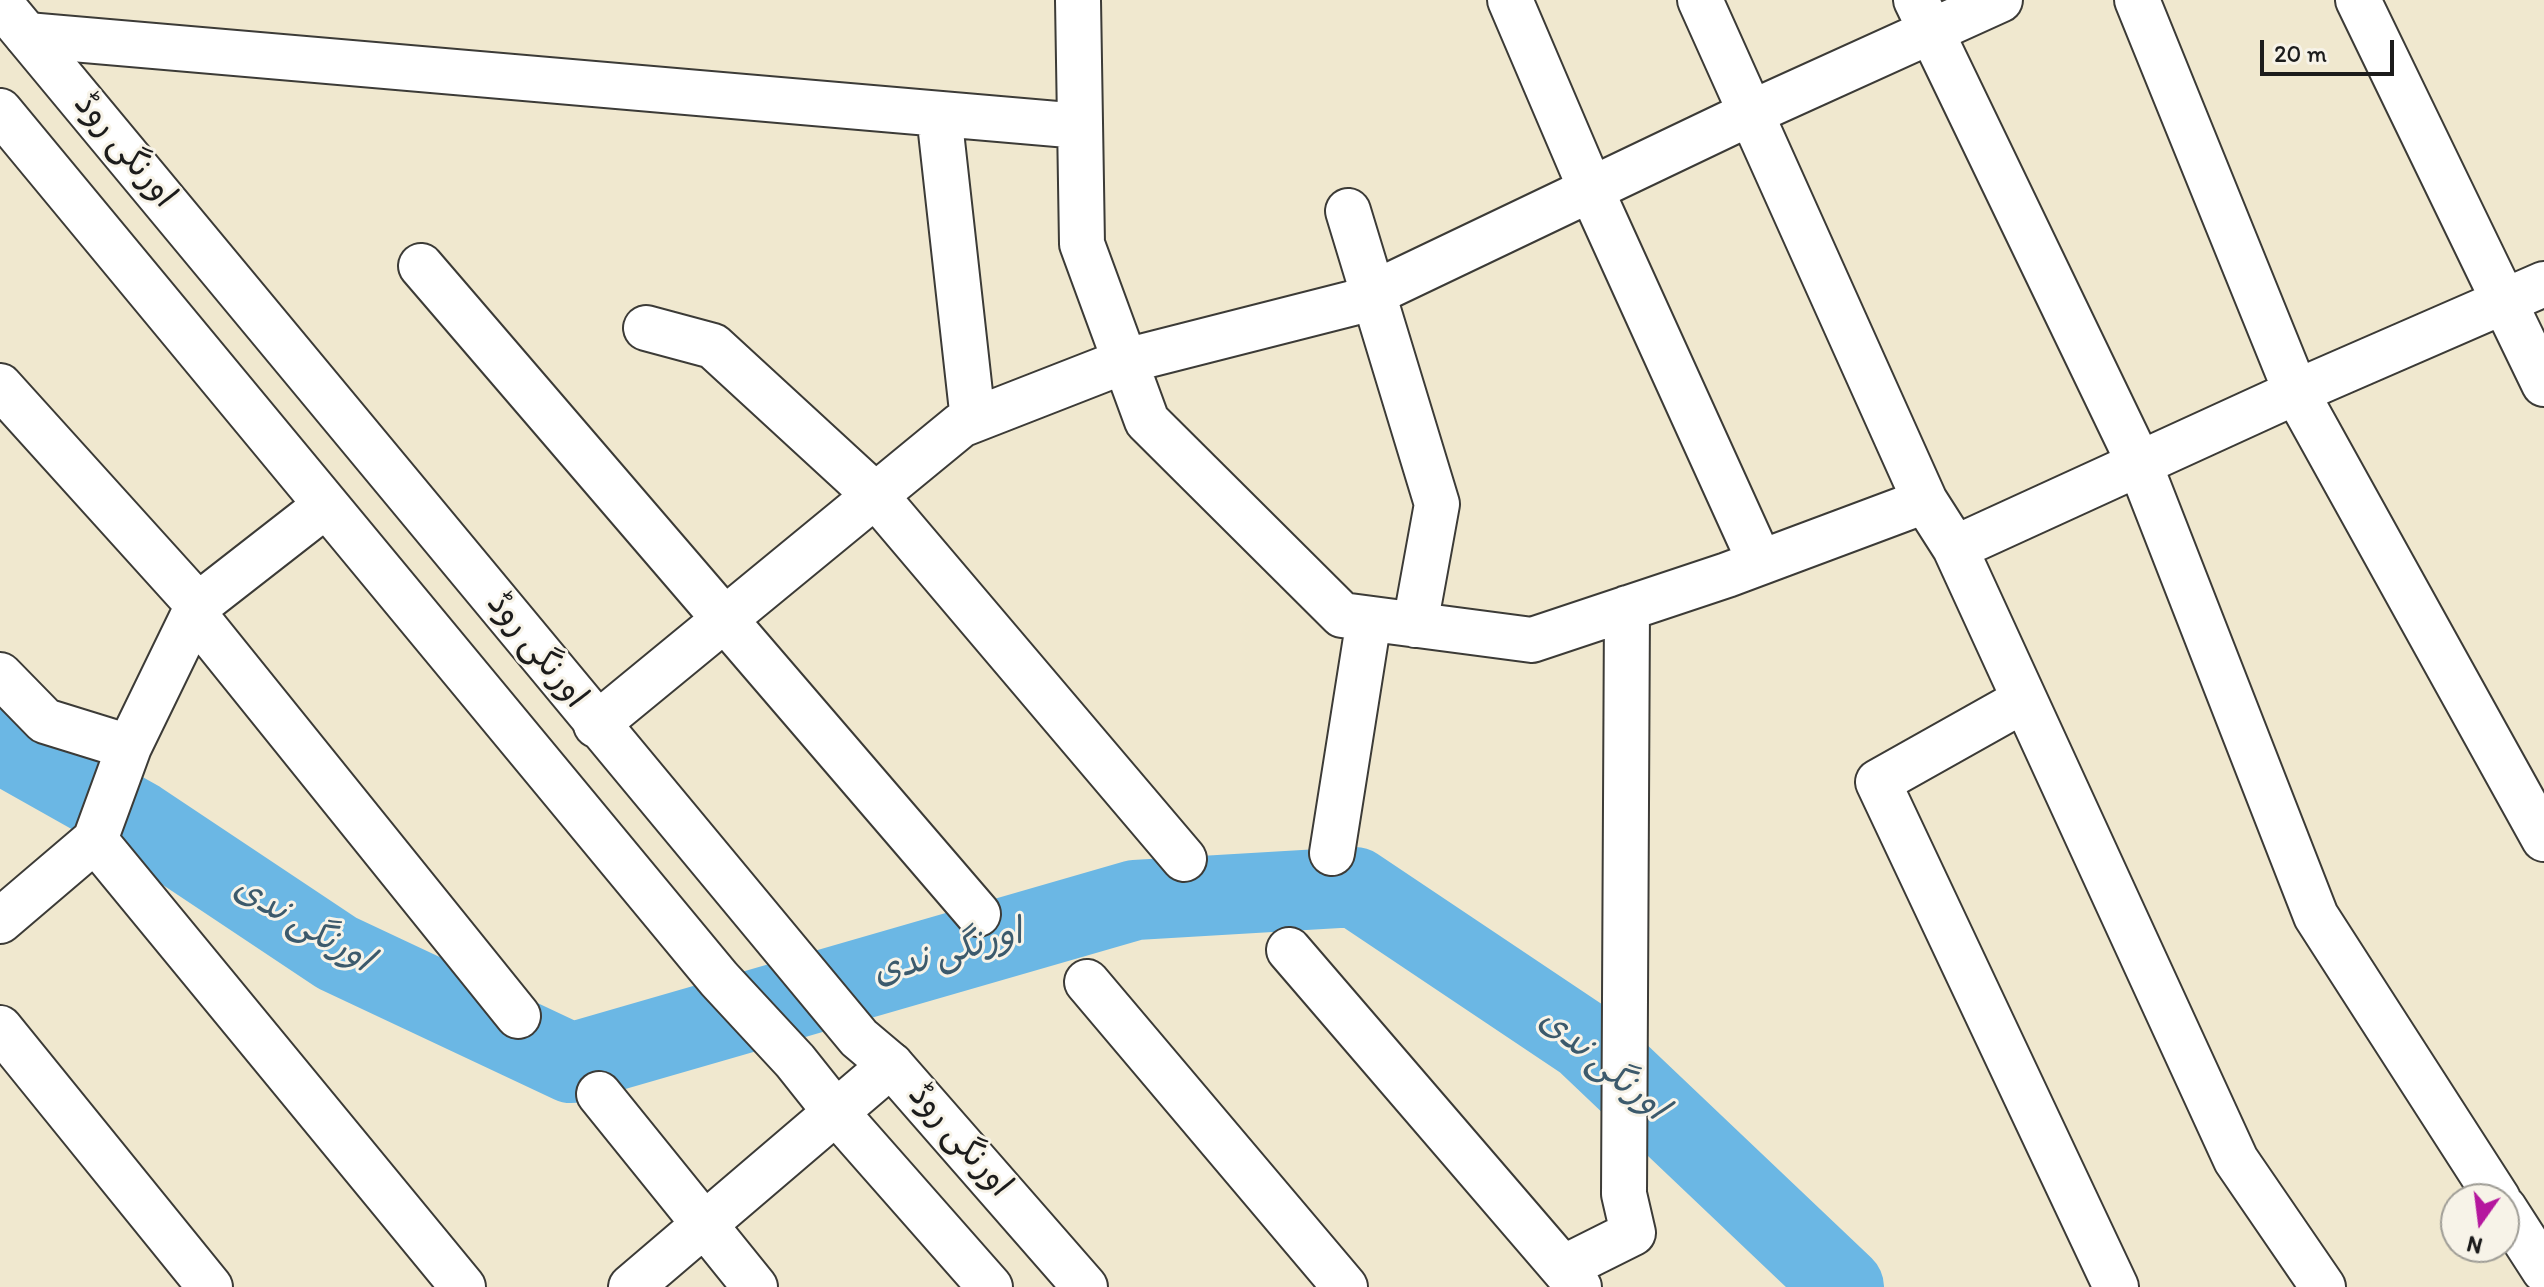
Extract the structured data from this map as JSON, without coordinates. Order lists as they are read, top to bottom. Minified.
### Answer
{"streets":{"street":["اورنگی روڈ"]},"water":["اورنگی ندی"],"scale_bar":"20 m","north":"bottom"}
